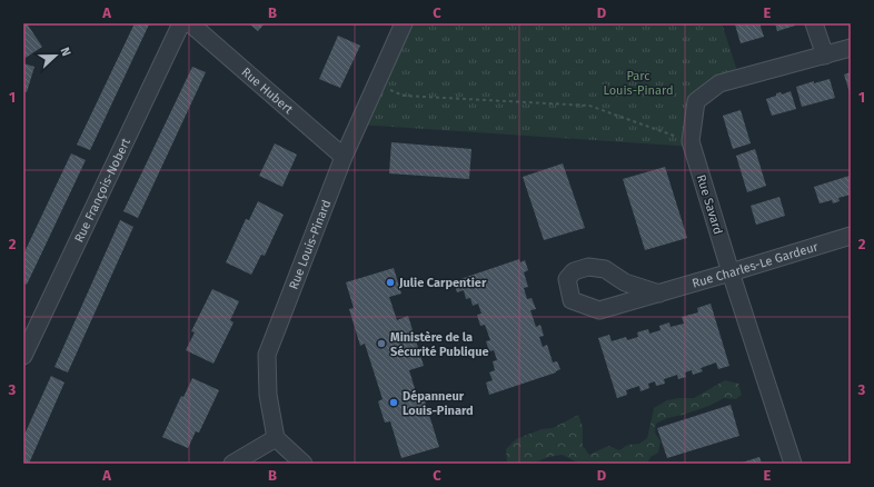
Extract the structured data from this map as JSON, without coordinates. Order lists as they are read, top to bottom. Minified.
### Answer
{"streets":{"street":["Rue Hubert","Rue François-Nobert","Rue Savard","Rue Louis-Pinard","Rue Charles-Le Gardeur"]},"crossings":[["Rue Hubert","Rue Louis-Pinard"],["Rue Savard","Rue Charles-Le Gardeur"]],"parks":["Parc Louis-Pinard"],"places":["Julie Carpentier","Ministère de la Sécurité Publique","Dépanneur Louis-Pinard"],"north":"right","grid":{"columns":["A","B","C","D","E"],"rows":["1","2","3"]}}
